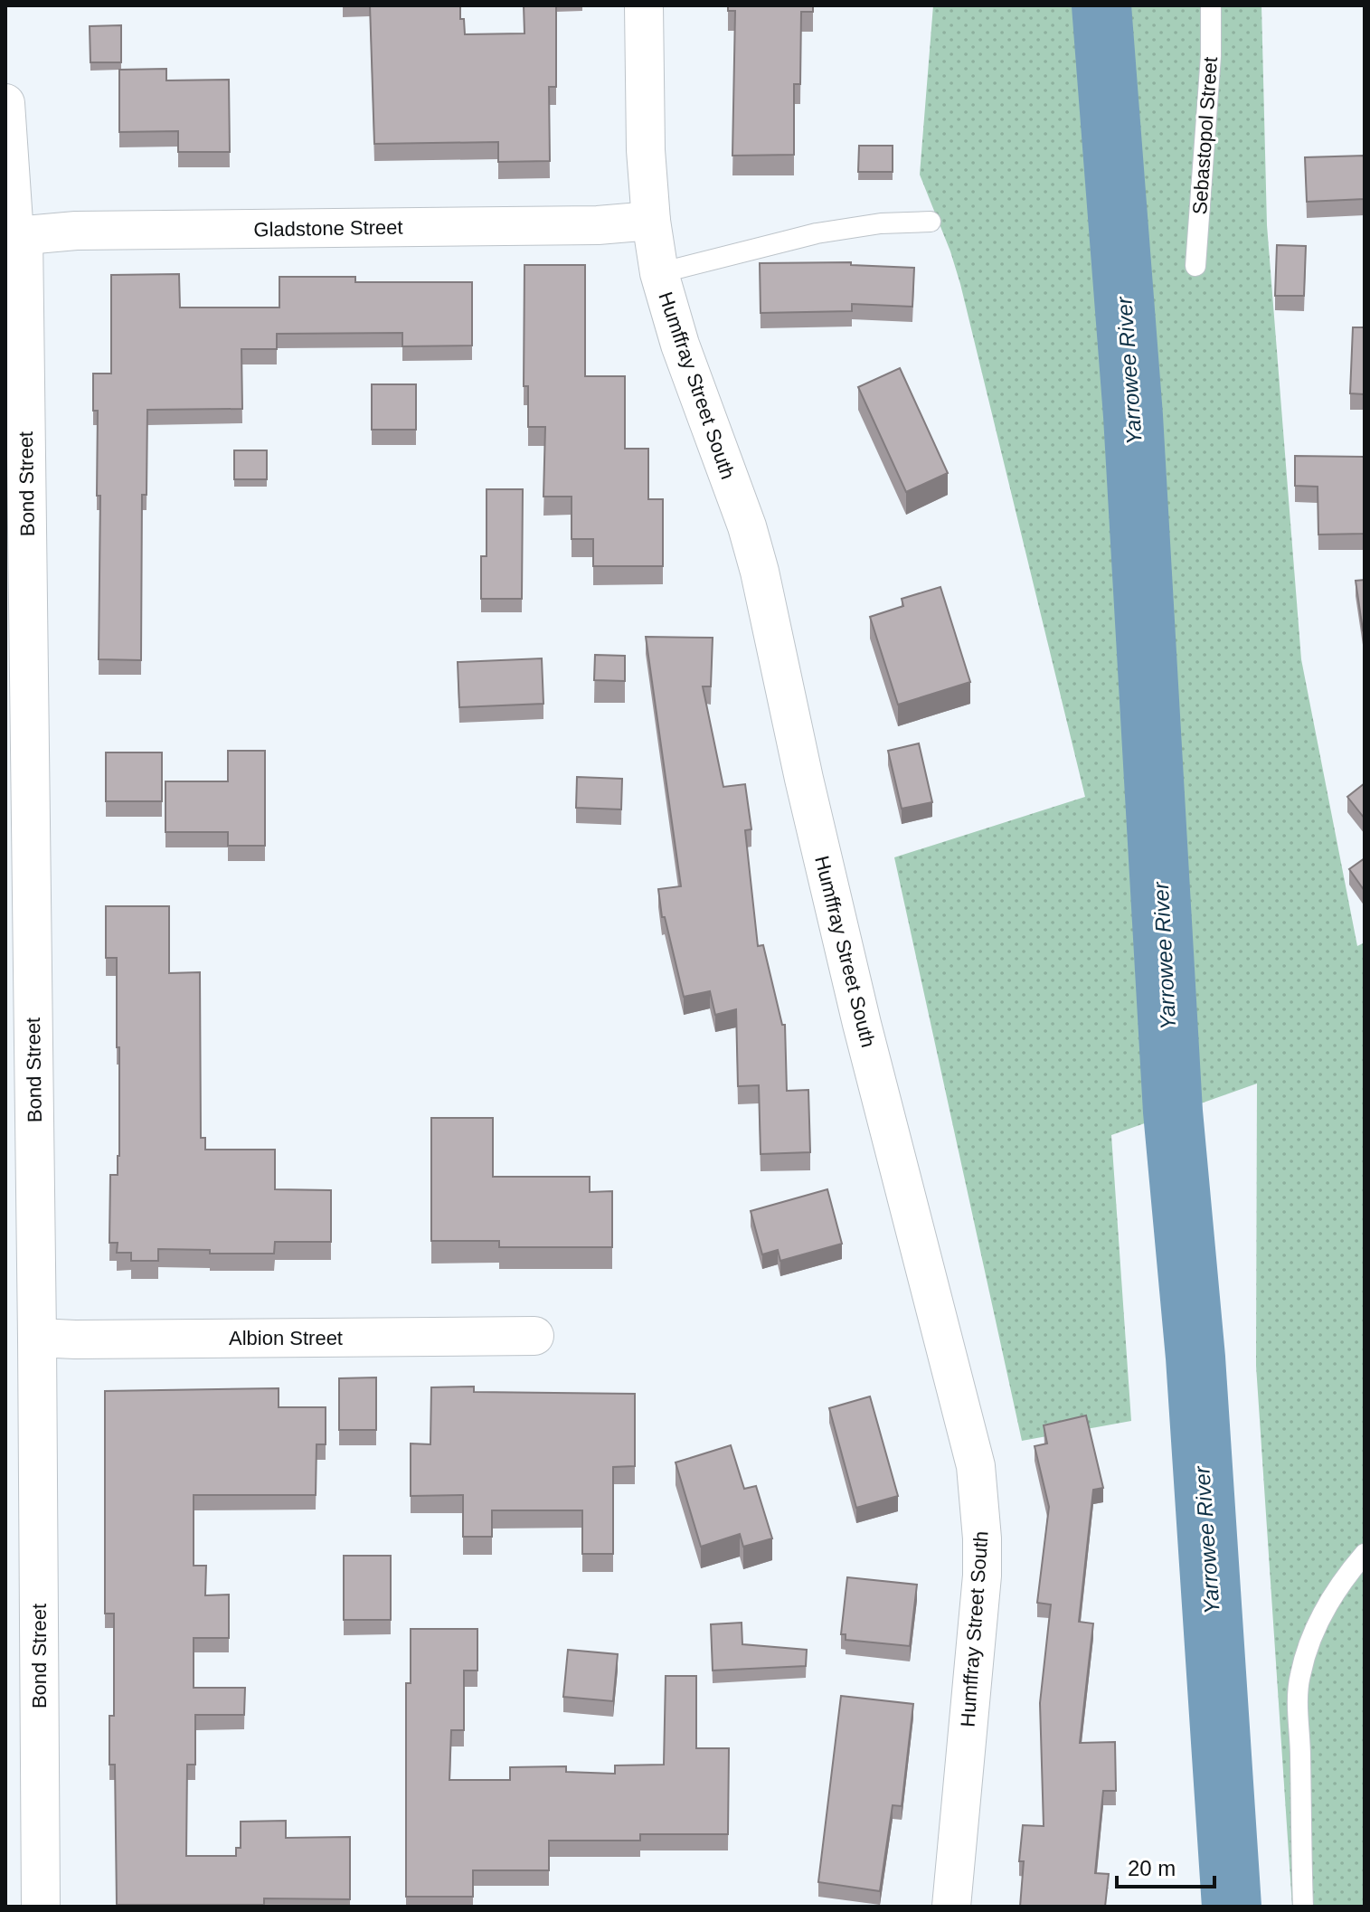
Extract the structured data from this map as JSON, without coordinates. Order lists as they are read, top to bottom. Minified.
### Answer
{"streets":{"street":["Gladstone Street","Humffray Street South","Bond Street","Albion Street"],"lane":["Sebastopol Street"]},"crossings":[["Gladstone Street","Humffray Street South"],["Gladstone Street","Bond Street"],["Bond Street","Albion Street"]],"water":["Yarrowee River"],"scale_bar":"20 m"}
